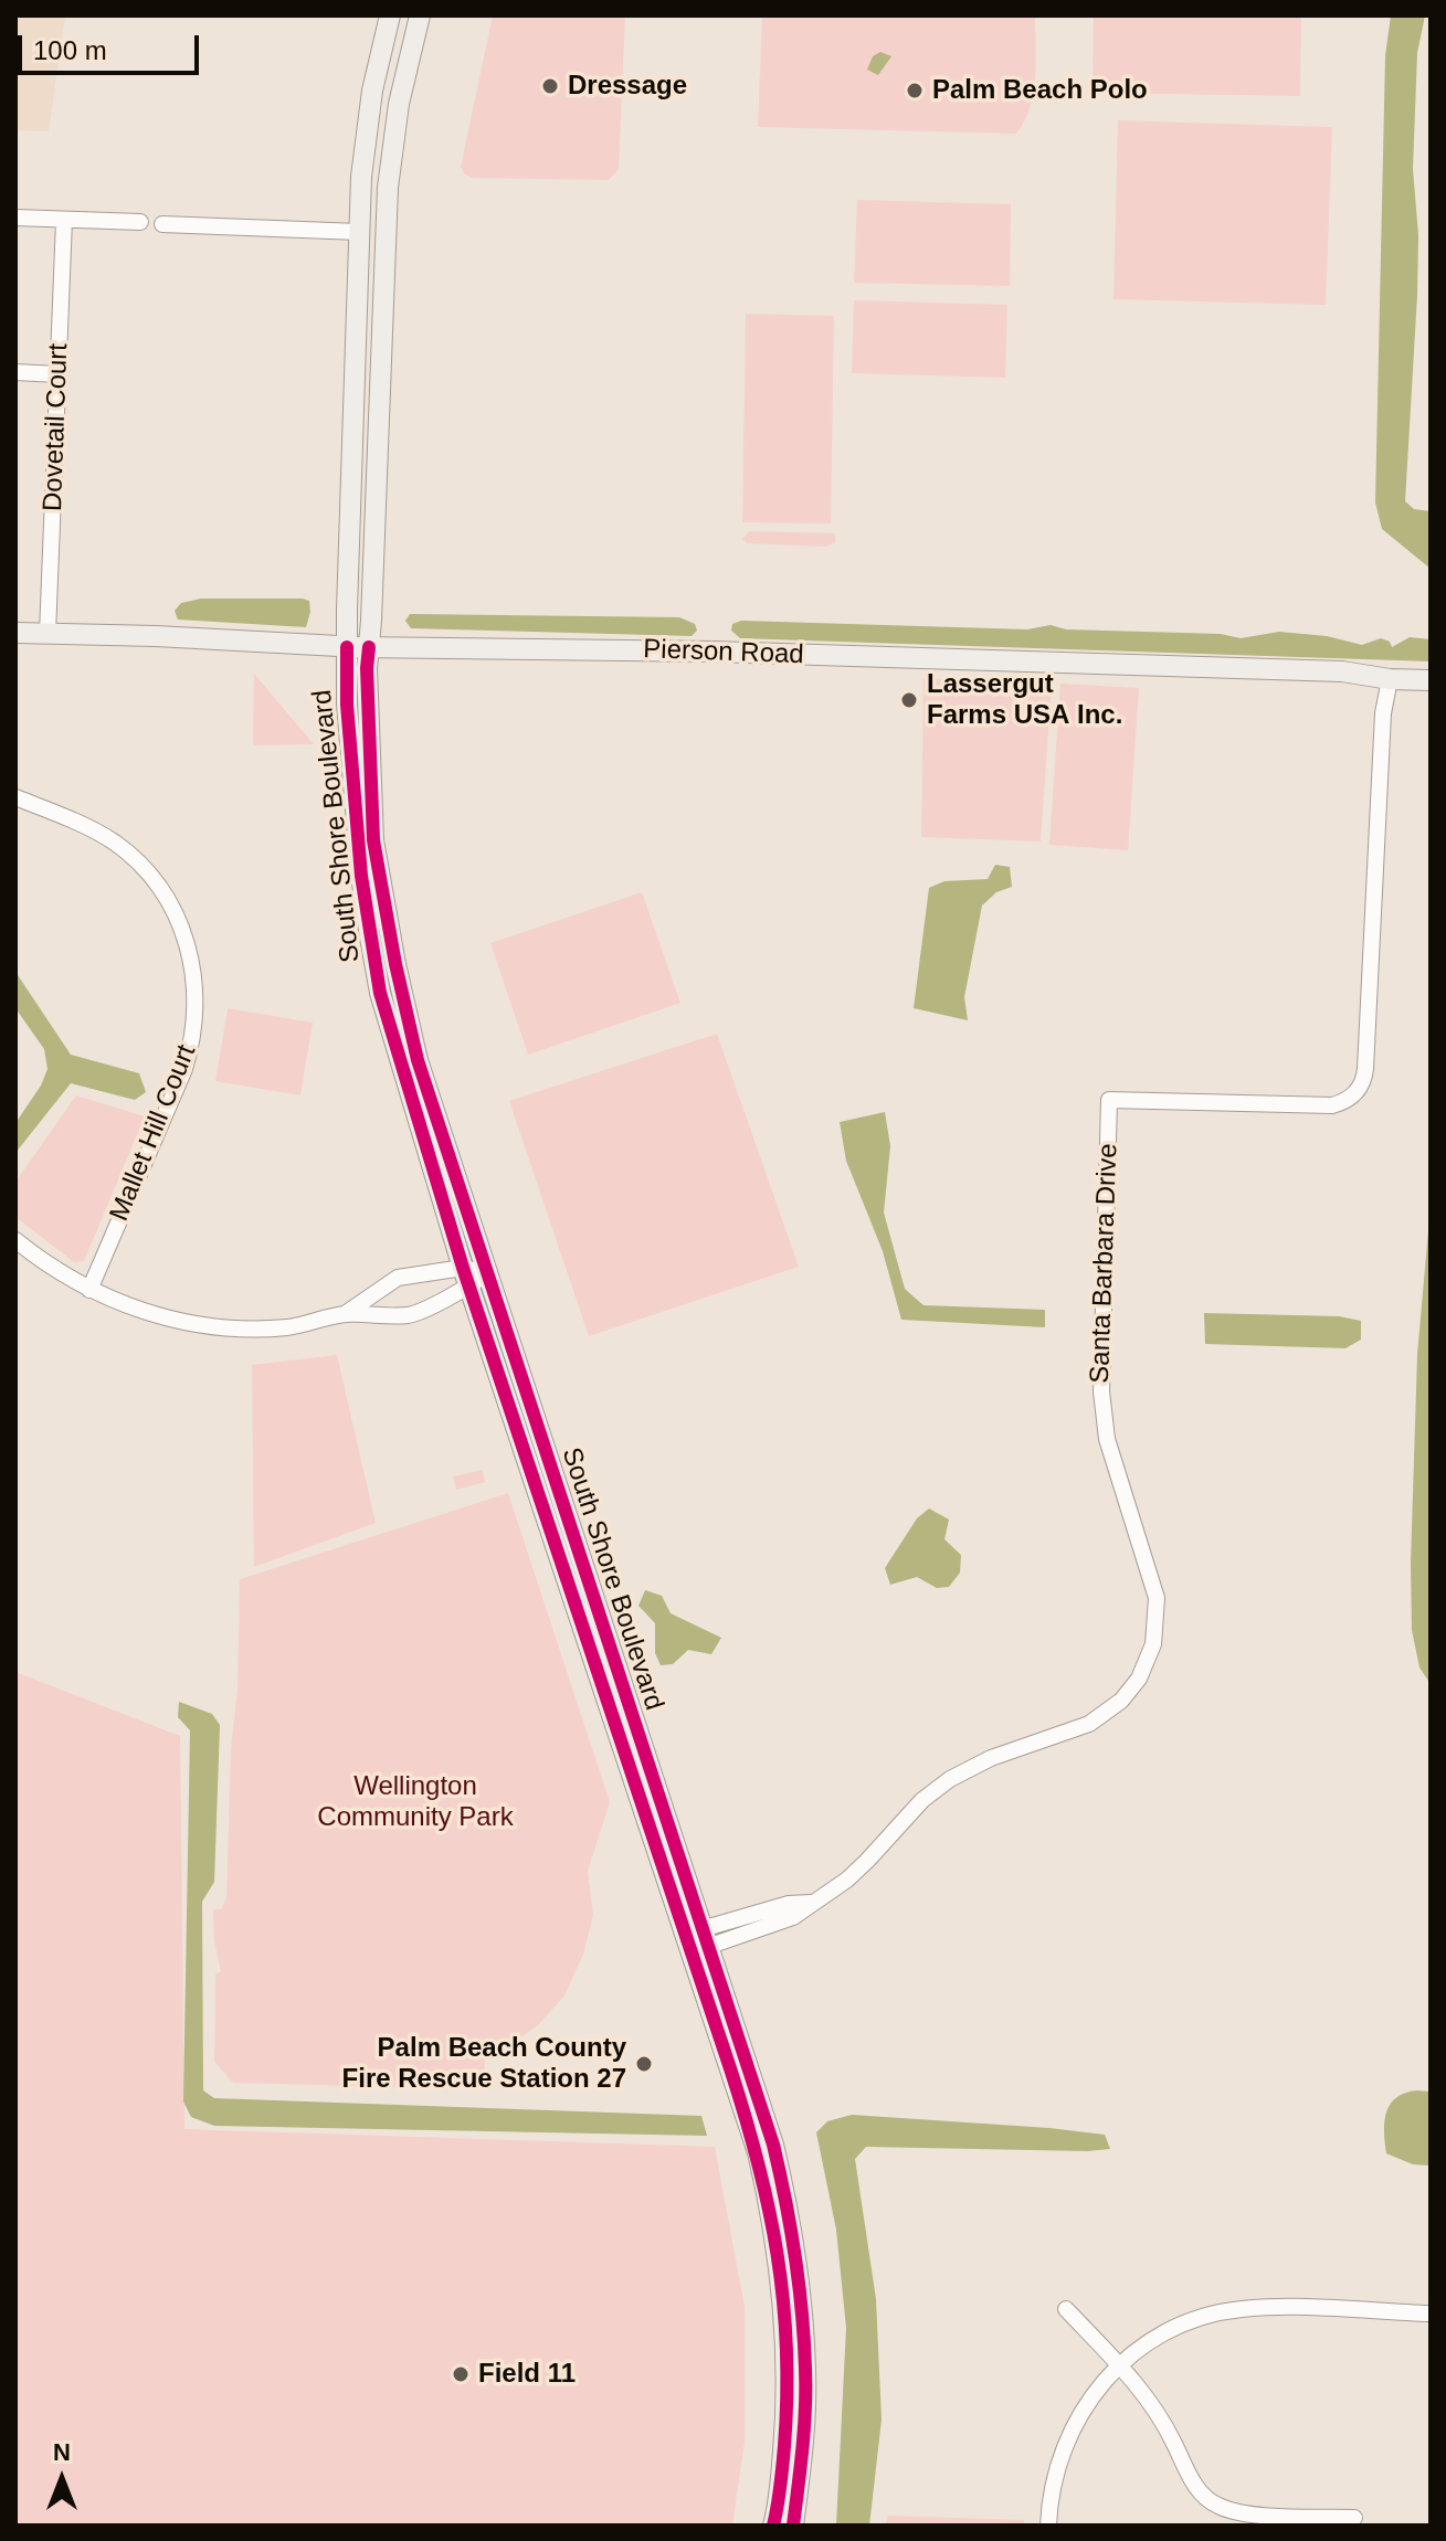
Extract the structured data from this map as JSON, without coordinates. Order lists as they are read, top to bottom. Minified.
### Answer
{"streets":{"street":["Dovetail Court","Pierson Road","South Shore Boulevard","Mallet Hill Court","Santa Barbara Drive"]},"crossings":[["Dovetail Court","Pierson Road"],["Pierson Road","South Shore Boulevard"],["Pierson Road","Santa Barbara Drive"],["South Shore Boulevard","Santa Barbara Drive"]],"parks":["Wellington Community Park"],"places":["Dressage","Palm Beach Polo","Lassergut Farms USA Inc.","Palm Beach County Fire Rescue Station 27","Field 11"],"scale_bar":"100 m","north":"top"}
